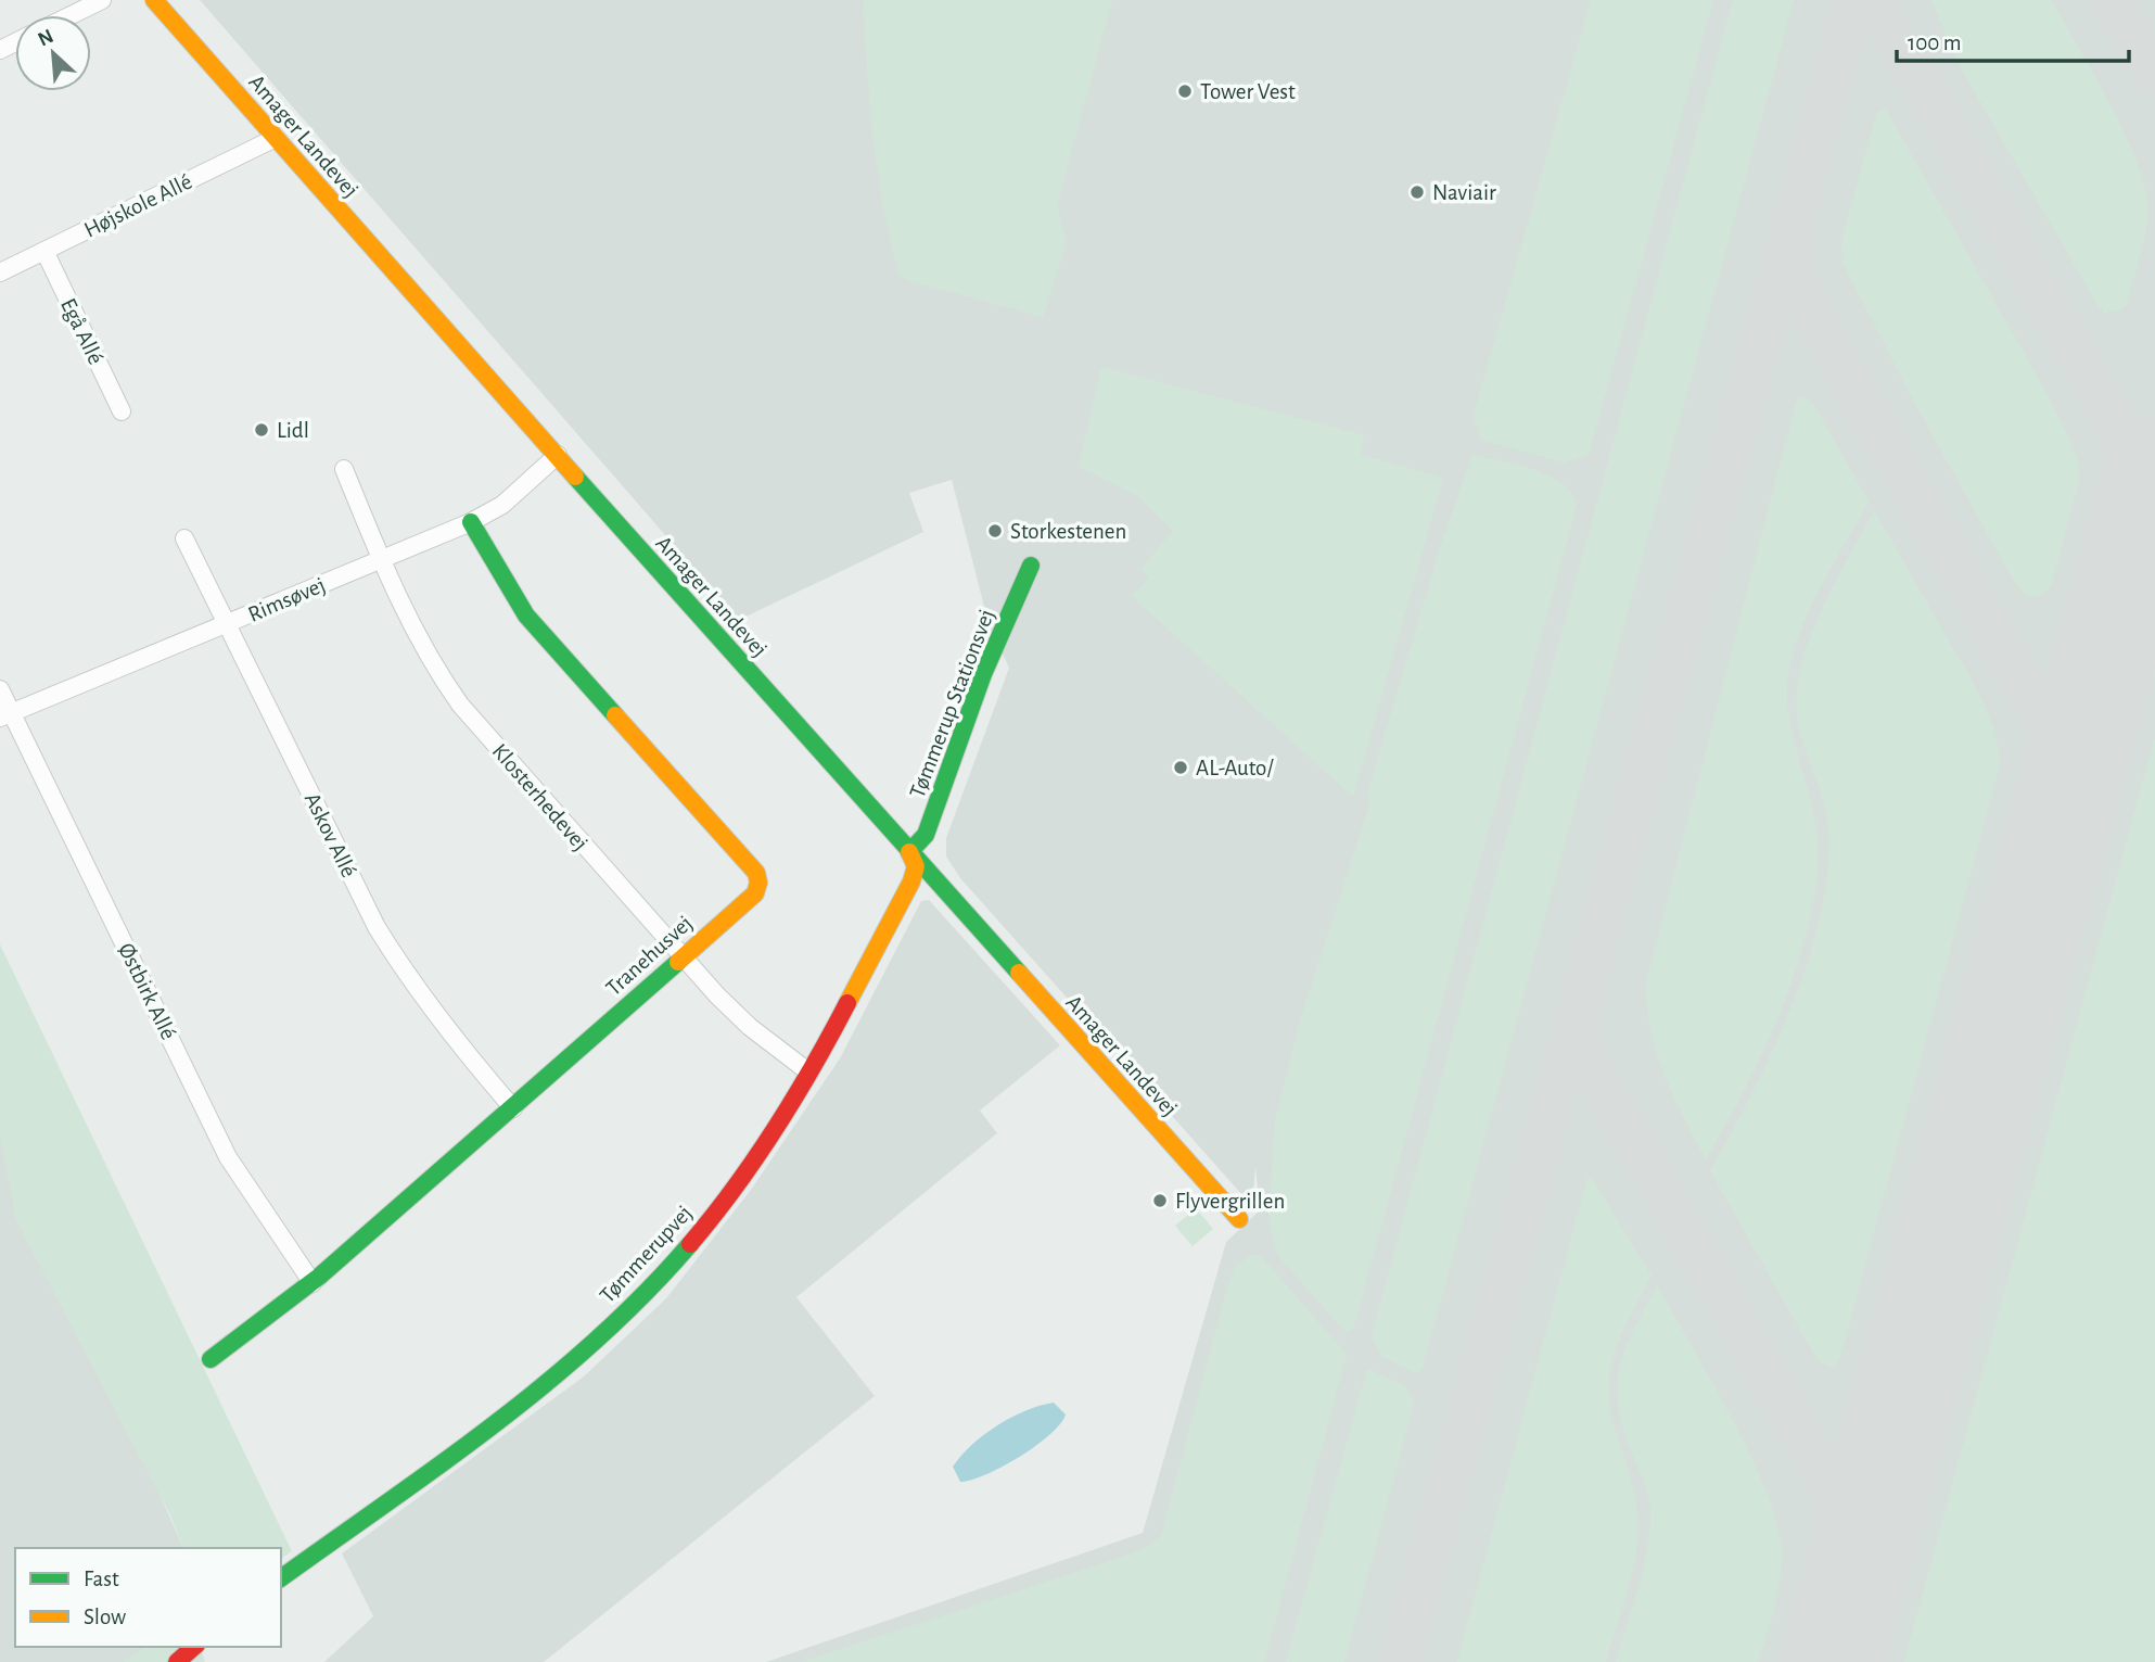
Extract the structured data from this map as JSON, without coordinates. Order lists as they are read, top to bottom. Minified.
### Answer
{"streets":{"street":["Amager Landevej","Højskole Allé","Egå Allé","Rimsøvej","Tømmerup Stationsvej","Klosterhedevej","Askov Allé","Tranehusvej","Østbirk Allé","Tømmerupvej"]},"crossings":[["Amager Landevej","Højskole Allé"],["Amager Landevej","Rimsøvej"],["Amager Landevej","Tømmerup Stationsvej"],["Amager Landevej","Tømmerupvej"],["Højskole Allé","Egå Allé"],["Rimsøvej","Klosterhedevej"],["Rimsøvej","Askov Allé"],["Rimsøvej","Tranehusvej"],["Rimsøvej","Østbirk Allé"],["Tømmerup Stationsvej","Tømmerupvej"],["Klosterhedevej","Tranehusvej"],["Klosterhedevej","Tømmerupvej"],["Askov Allé","Tranehusvej"],["Tranehusvej","Østbirk Allé"]],"places":["Tower Vest","Naviair","Lidl","Storkestenen","AL-Auto/","Flyvergrillen"],"legend":["Fast","Slow"],"scale_bar":"100 m","north":"top left"}
